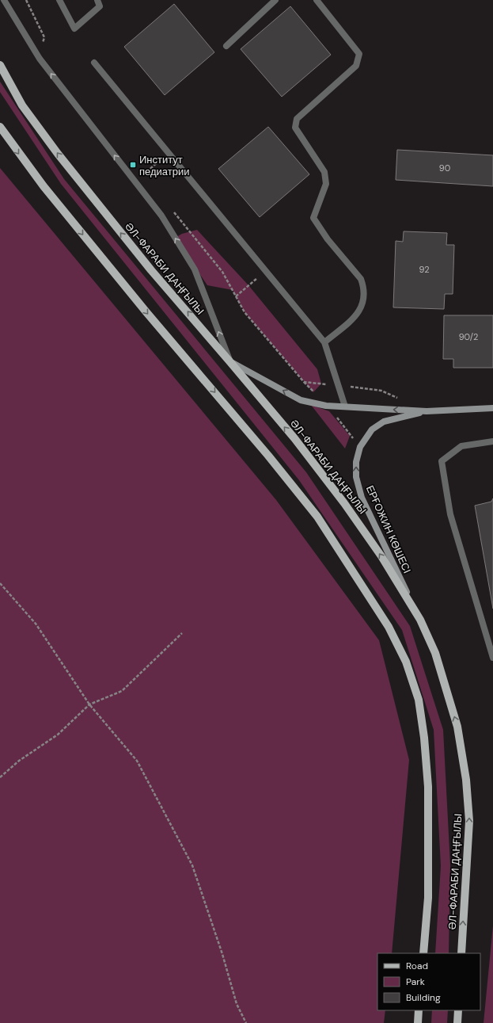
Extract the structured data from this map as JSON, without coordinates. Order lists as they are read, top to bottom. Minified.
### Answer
{"streets":{"main road":["ӘЛ-ФАРАБИ ДАҢҒЫЛЫ"],"street":["ЕРҒОЖИН КӨШЕСІ"]},"crossings":[["ӘЛ-ФАРАБИ ДАҢҒЫЛЫ","ЕРҒОЖИН КӨШЕСІ"]],"places":{"transit":["Институт педиатрии"]},"house_numbers":["90","92","90/2"],"legend":["Road","Park","Building"]}
